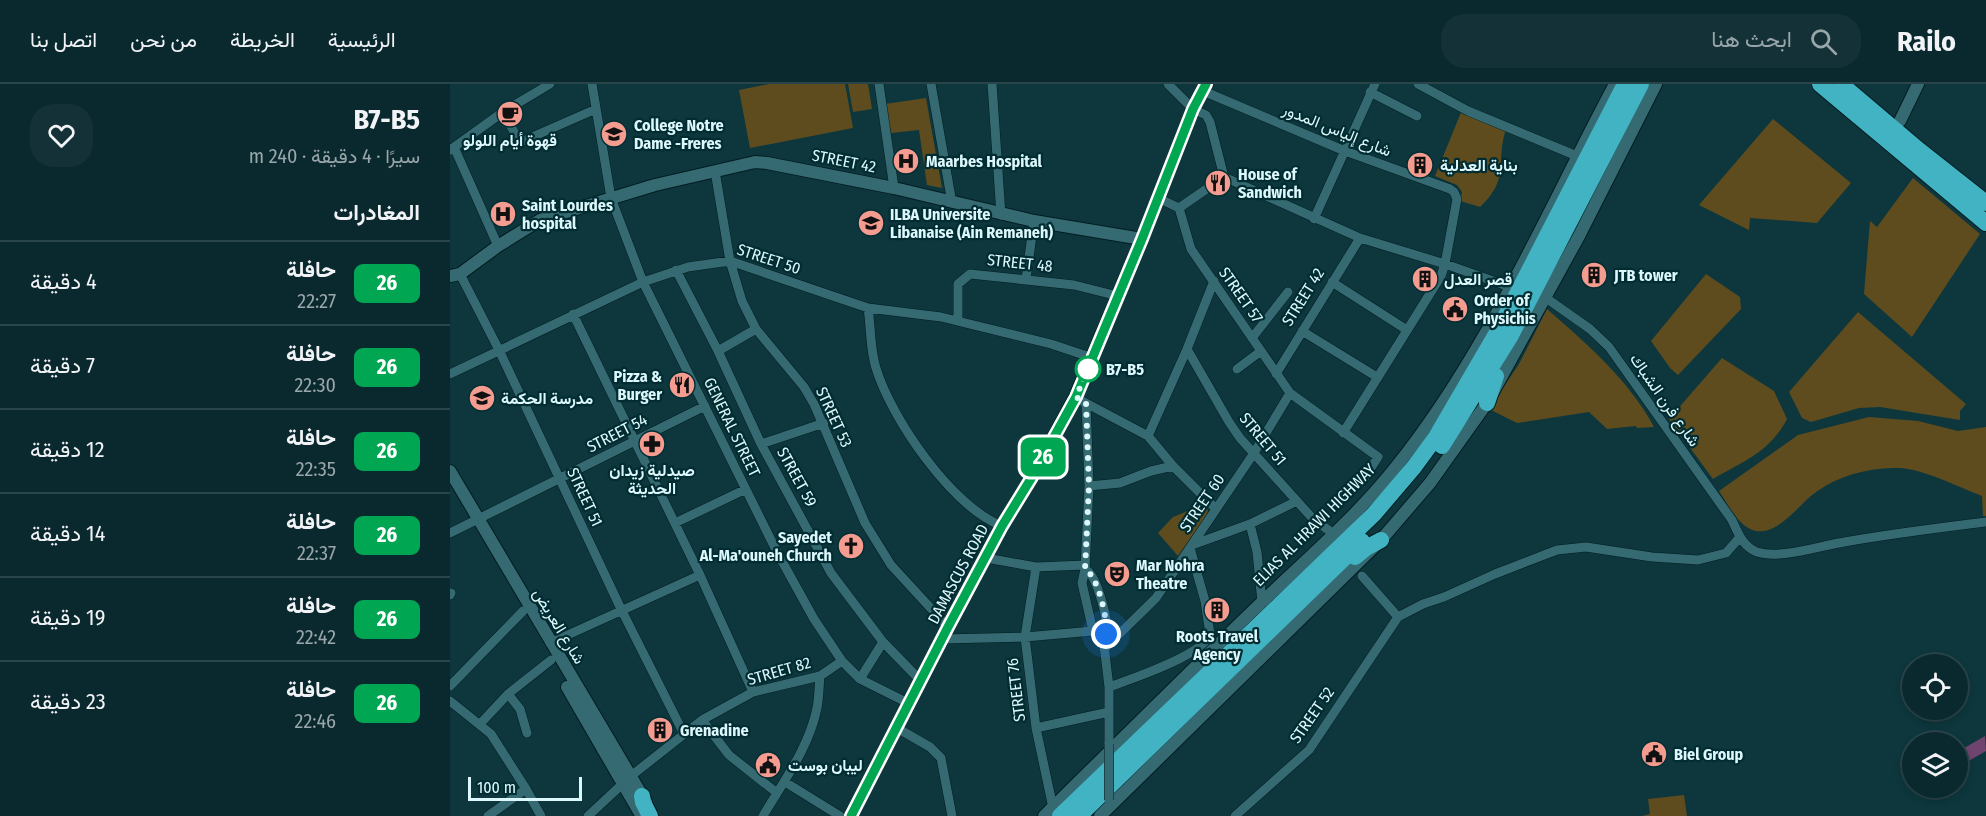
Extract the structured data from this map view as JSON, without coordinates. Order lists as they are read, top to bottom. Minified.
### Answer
{"streets":{"highway":["ELIAS AL HRAWI HIGHWAY"],"street":["شارع إلياس المدور","STREET 42","STREET 50","STREET 48","STREET 57","شارع فرن الشباك","STREET 53","GENERAL STREET","STREET 54","STREET 51","STREET 59","STREET 60","DAMASCUS ROAD","شارع العريض","STREET 82","STREET 76","STREET 52"]},"crossings":[["شارع إلياس المدور","DAMASCUS ROAD"],["STREET 42","STREET 57"],["STREET 42","STREET 53"],["STREET 42","GENERAL STREET"],["STREET 42","STREET 51"],["STREET 42","DAMASCUS ROAD"],["STREET 50","STREET 48"],["STREET 50","STREET 53"],["STREET 50","GENERAL STREET"],["STREET 50","STREET 51"],["STREET 50","STREET 59"],["STREET 50","DAMASCUS ROAD"],["STREET 48","DAMASCUS ROAD"],["STREET 57","STREET 60"],["STREET 57","ELIAS AL HRAWI HIGHWAY"],["STREET 53","DAMASCUS ROAD"],["GENERAL STREET","STREET 54"],["GENERAL STREET","STREET 82"],["STREET 54","STREET 51"],["STREET 54","شارع العريض"],["STREET 51","STREET 60"],["STREET 51","ELIAS AL HRAWI HIGHWAY"],["STREET 51","STREET 82"],["STREET 59","DAMASCUS ROAD"],["ELIAS AL HRAWI HIGHWAY","STREET 76"],["شارع العريض","STREET 82"]],"places":{"cafe":["قهوة أيام اللولو"],"school or university":["College Notre Dame -Freres","ILBA Universite Libanaise (Ain Remaneh)","مدرسة الحكمة"],"hospital":["Maarbes Hospital","Saint Lourdes hospital"],"building":["بناية العدلية","JTB tower","قصر العدل","Roots Travel Agency","Grenadine"],"restaurant":["House of Sandwich","Pizza & Burger"],"public building":["Order of Physichis","Biel Group","ليبان بوست"],"other":["B7-B5"],"pharmacy":["صيدلية زيدان الحديثة"],"church":["Sayedet Al-Ma'ouneh Church"],"theatre":["Mar Nohra Theatre"]},"lines":["bus line 26"],"scale_bar":"100 m","page":{"header":"Railo","search":"ابحث هنا","nav":["الرئيسية","الخريطة","من نحن","اتصل بنا"],"on_map":"26","heading":[["B7-B5","سيرًا · 4 دقيقة · 240 m"],"المغادرات"],"list":[{"mark":"26","name":"حافلة","note":"22:27","value":"4 دقيقة"},{"mark":"26","name":"حافلة","note":"22:30","value":"7 دقيقة"},{"mark":"26","name":"حافلة","note":"22:35","value":"12 دقيقة"},{"mark":"26","name":"حافلة","note":"22:37","value":"14 دقيقة"},{"mark":"26","name":"حافلة","note":"22:42","value":"19 دقيقة"},{"mark":"26","name":"حافلة","note":"22:46","value":"23 دقيقة"}],"scale":"100 m"}}
